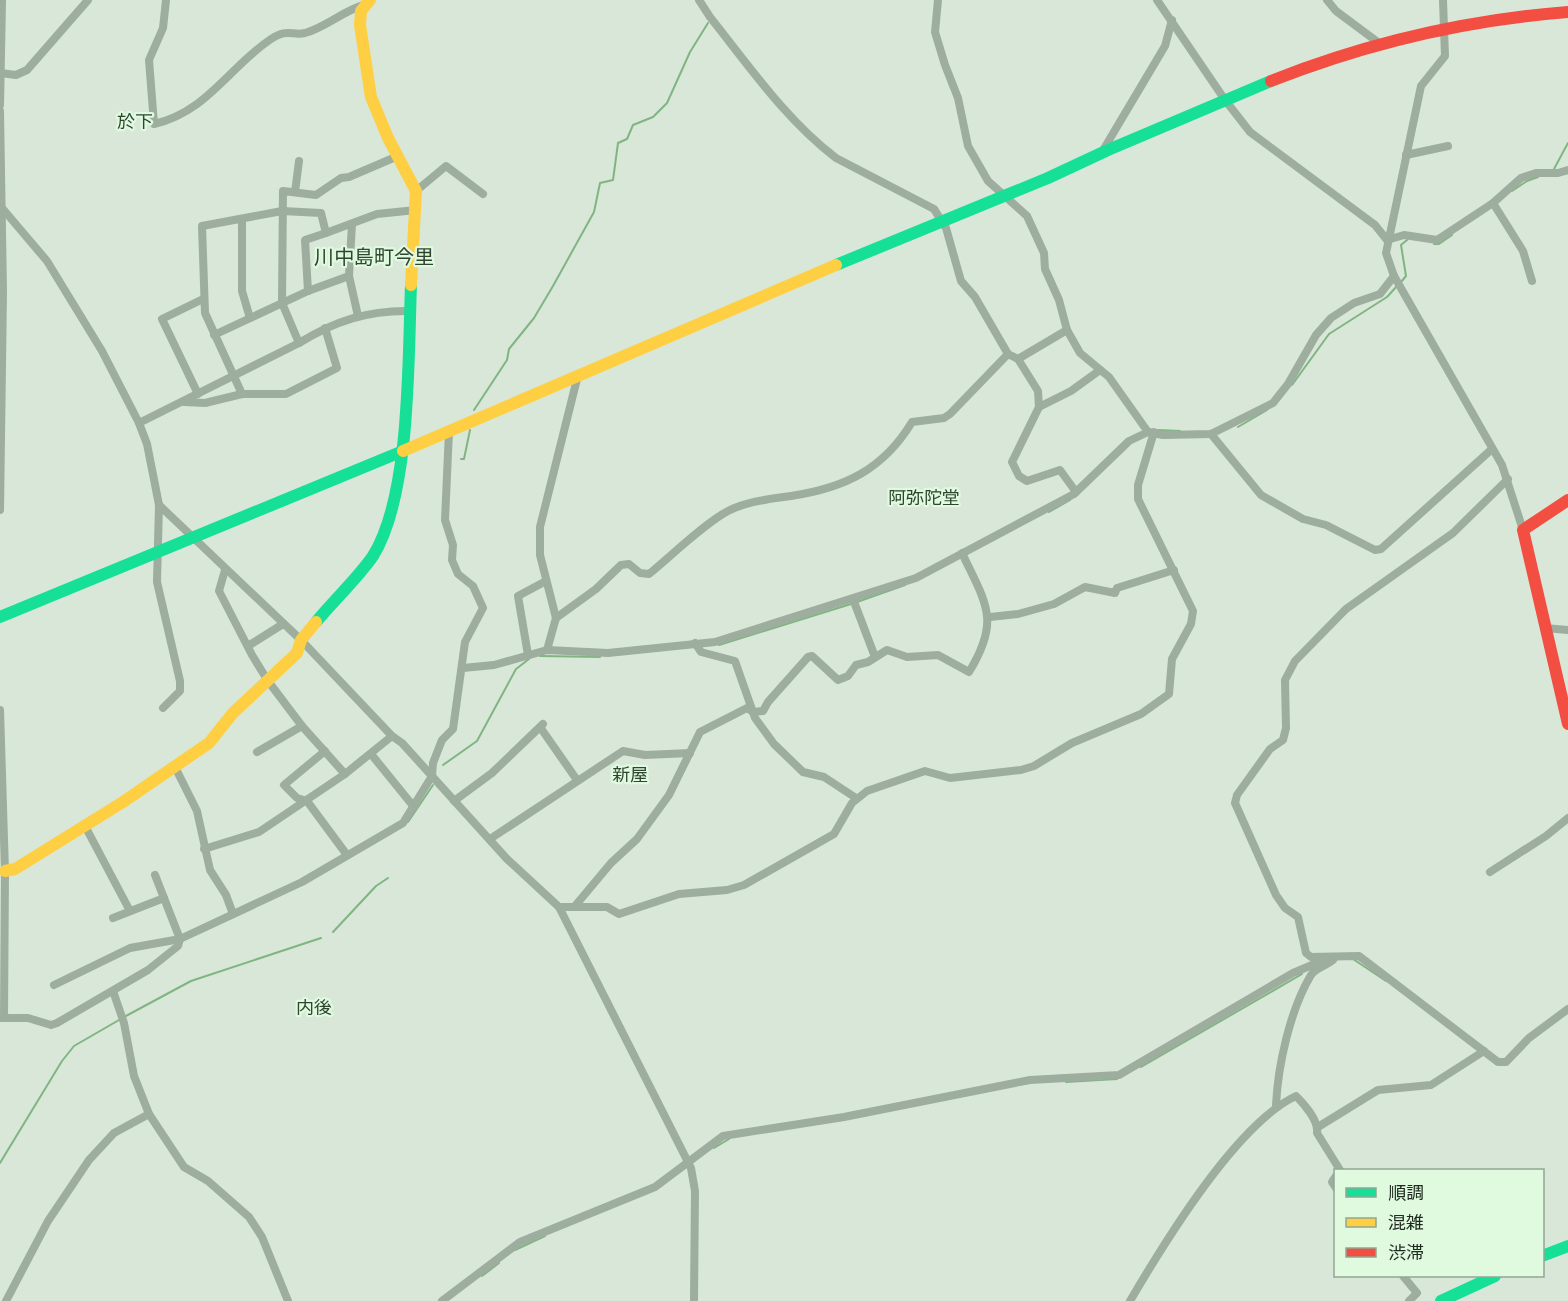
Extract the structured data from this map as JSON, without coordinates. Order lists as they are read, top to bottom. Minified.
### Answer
{"districts":["於下","川中島町今里","阿弥陀堂","新屋","内後"],"legend":["順調","混雑","渋滞"]}
